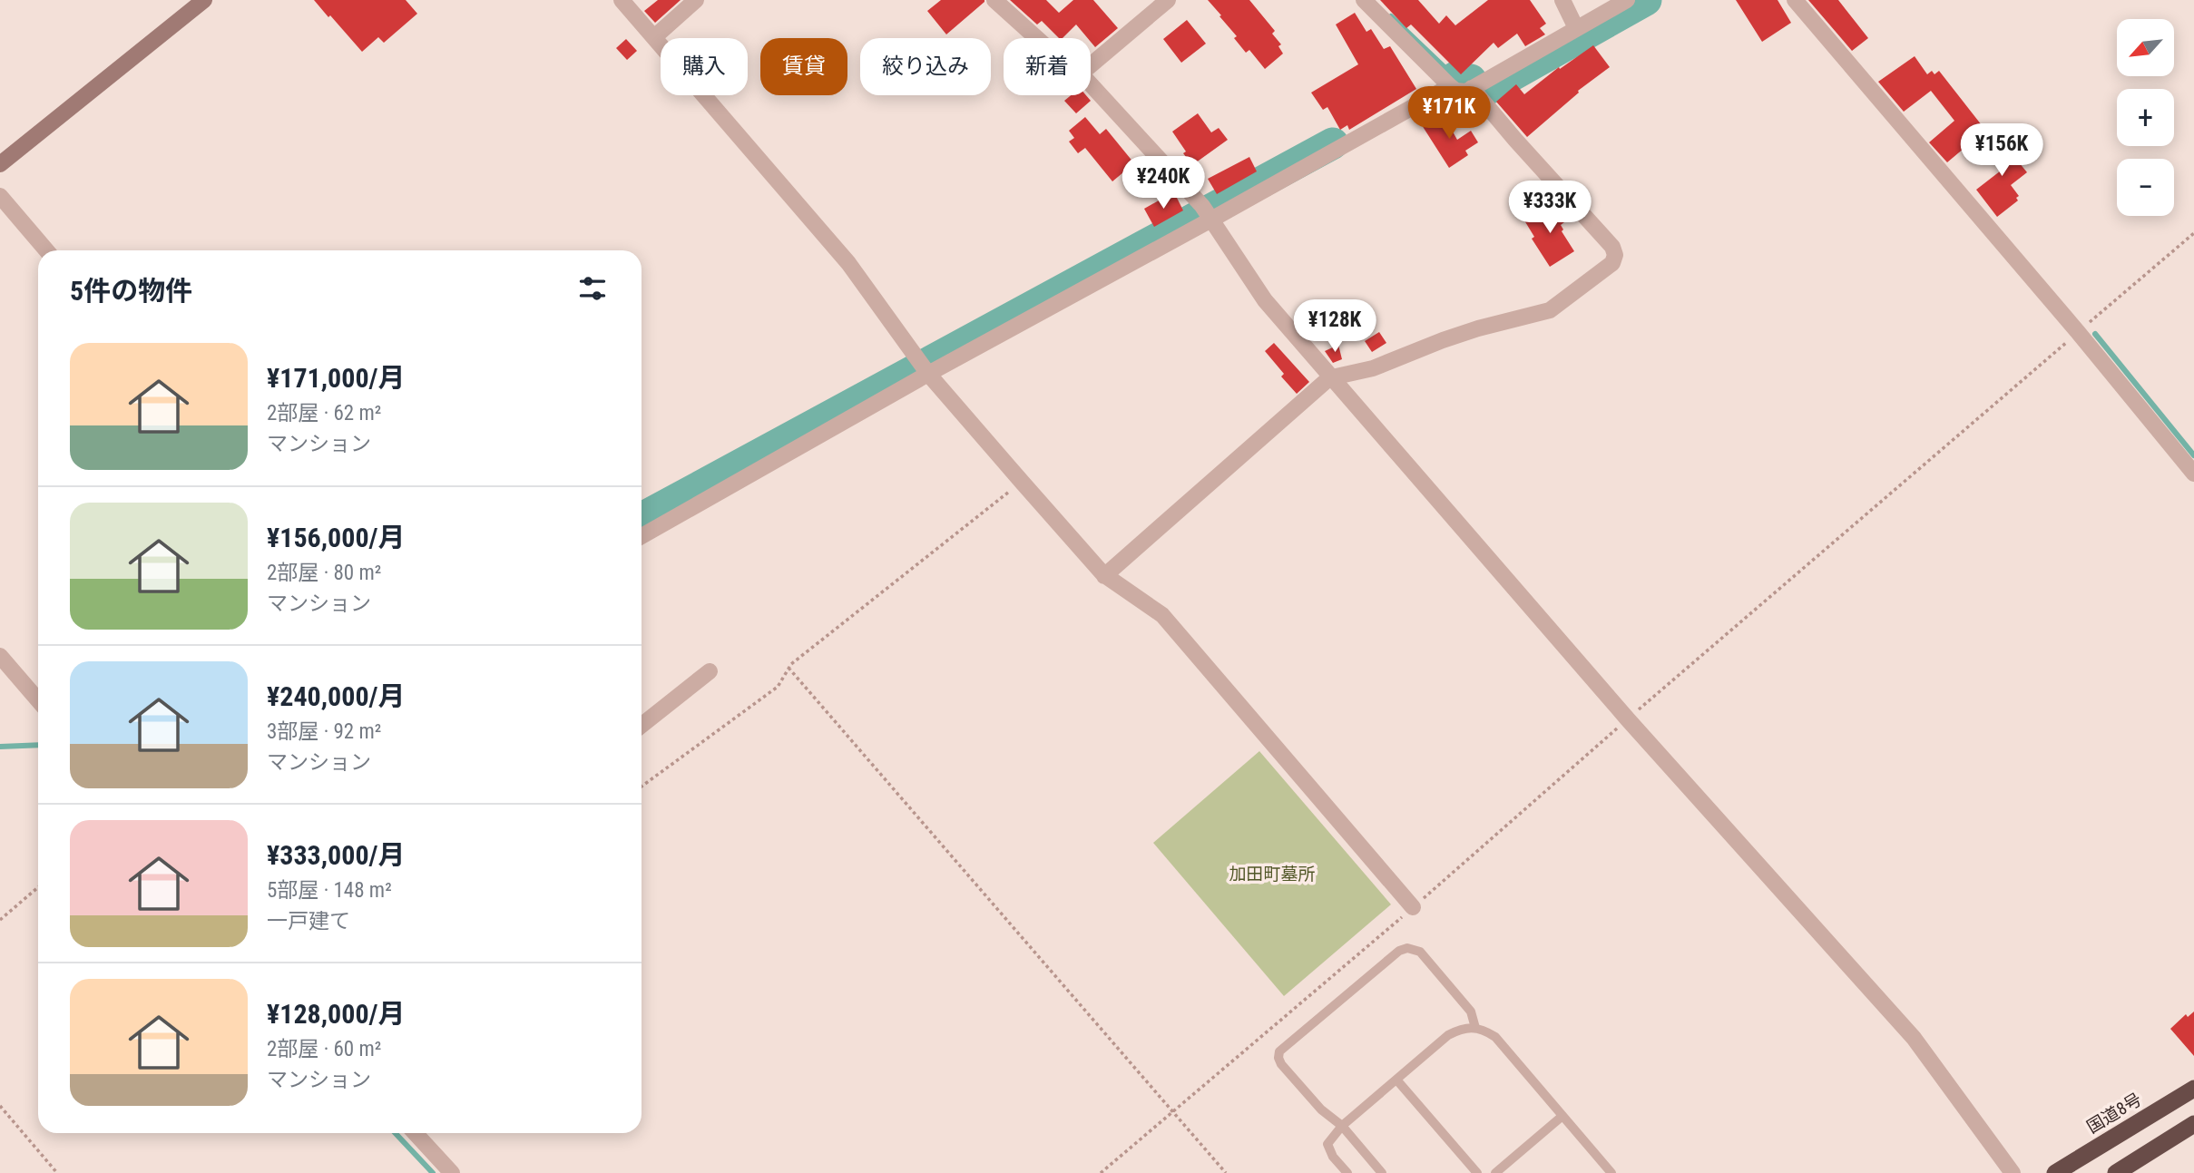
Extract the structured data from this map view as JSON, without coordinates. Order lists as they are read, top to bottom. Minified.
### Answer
{"streets":{"highway":["国道8号"]},"parks":["加田町墓所"],"north":"bottom left","page":{"map_buttons":["+","−"],"chip":["購入","賃貸","絞り込み","新着"],"price":["¥171K","¥156K","¥240K","¥333K","¥128K"],"heading":"5件の物件","list":[{"name":"¥171,000/月","note":"2部屋 · 62 m² · マンション"},{"name":"¥156,000/月","note":"2部屋 · 80 m² · マンション"},{"name":"¥240,000/月","note":"3部屋 · 92 m² · マンション"},{"name":"¥333,000/月","note":"5部屋 · 148 m² · 一戸建て"},{"name":"¥128,000/月","note":"2部屋 · 60 m² · マンション"}]}}
